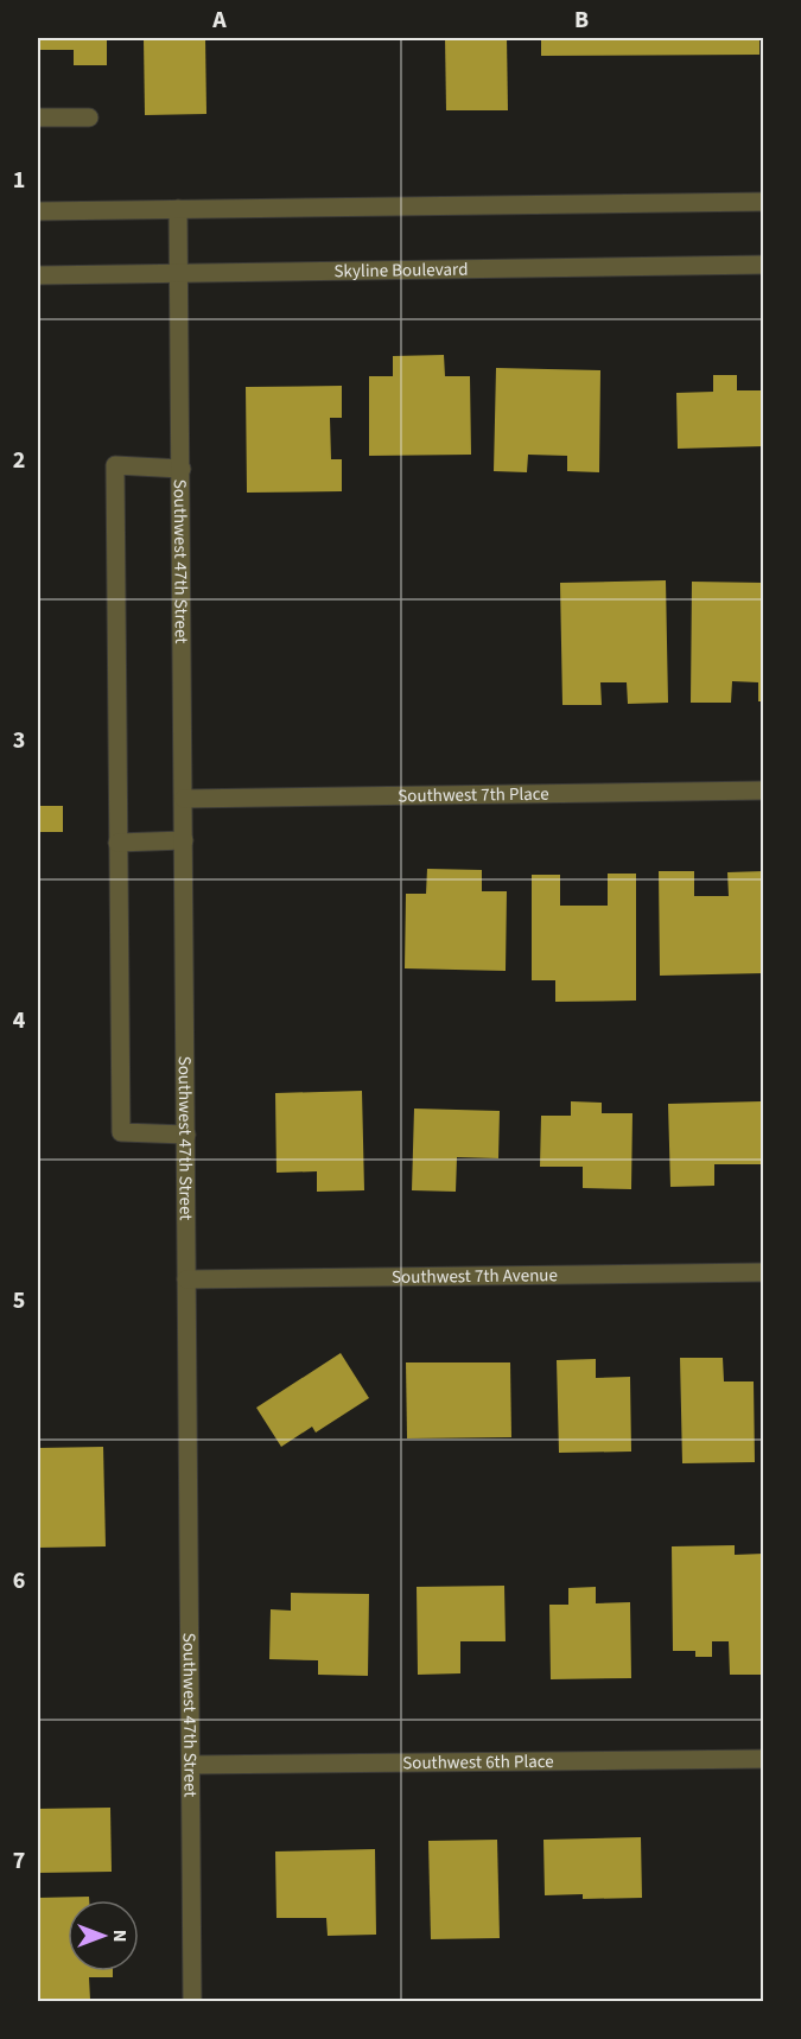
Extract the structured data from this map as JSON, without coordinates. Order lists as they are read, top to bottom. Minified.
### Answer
{"streets":{"street":["Skyline Boulevard","Southwest 47th Street","Southwest 7th Place","Southwest 7th Avenue","Southwest 6th Place"]},"crossings":[["Skyline Boulevard","Southwest 47th Street"],["Southwest 47th Street","Southwest 7th Place"],["Southwest 47th Street","Southwest 7th Avenue"],["Southwest 47th Street","Southwest 6th Place"]],"north":"right","grid":{"columns":["A","B"],"rows":["1","2","3","4","5","6","7"]}}
